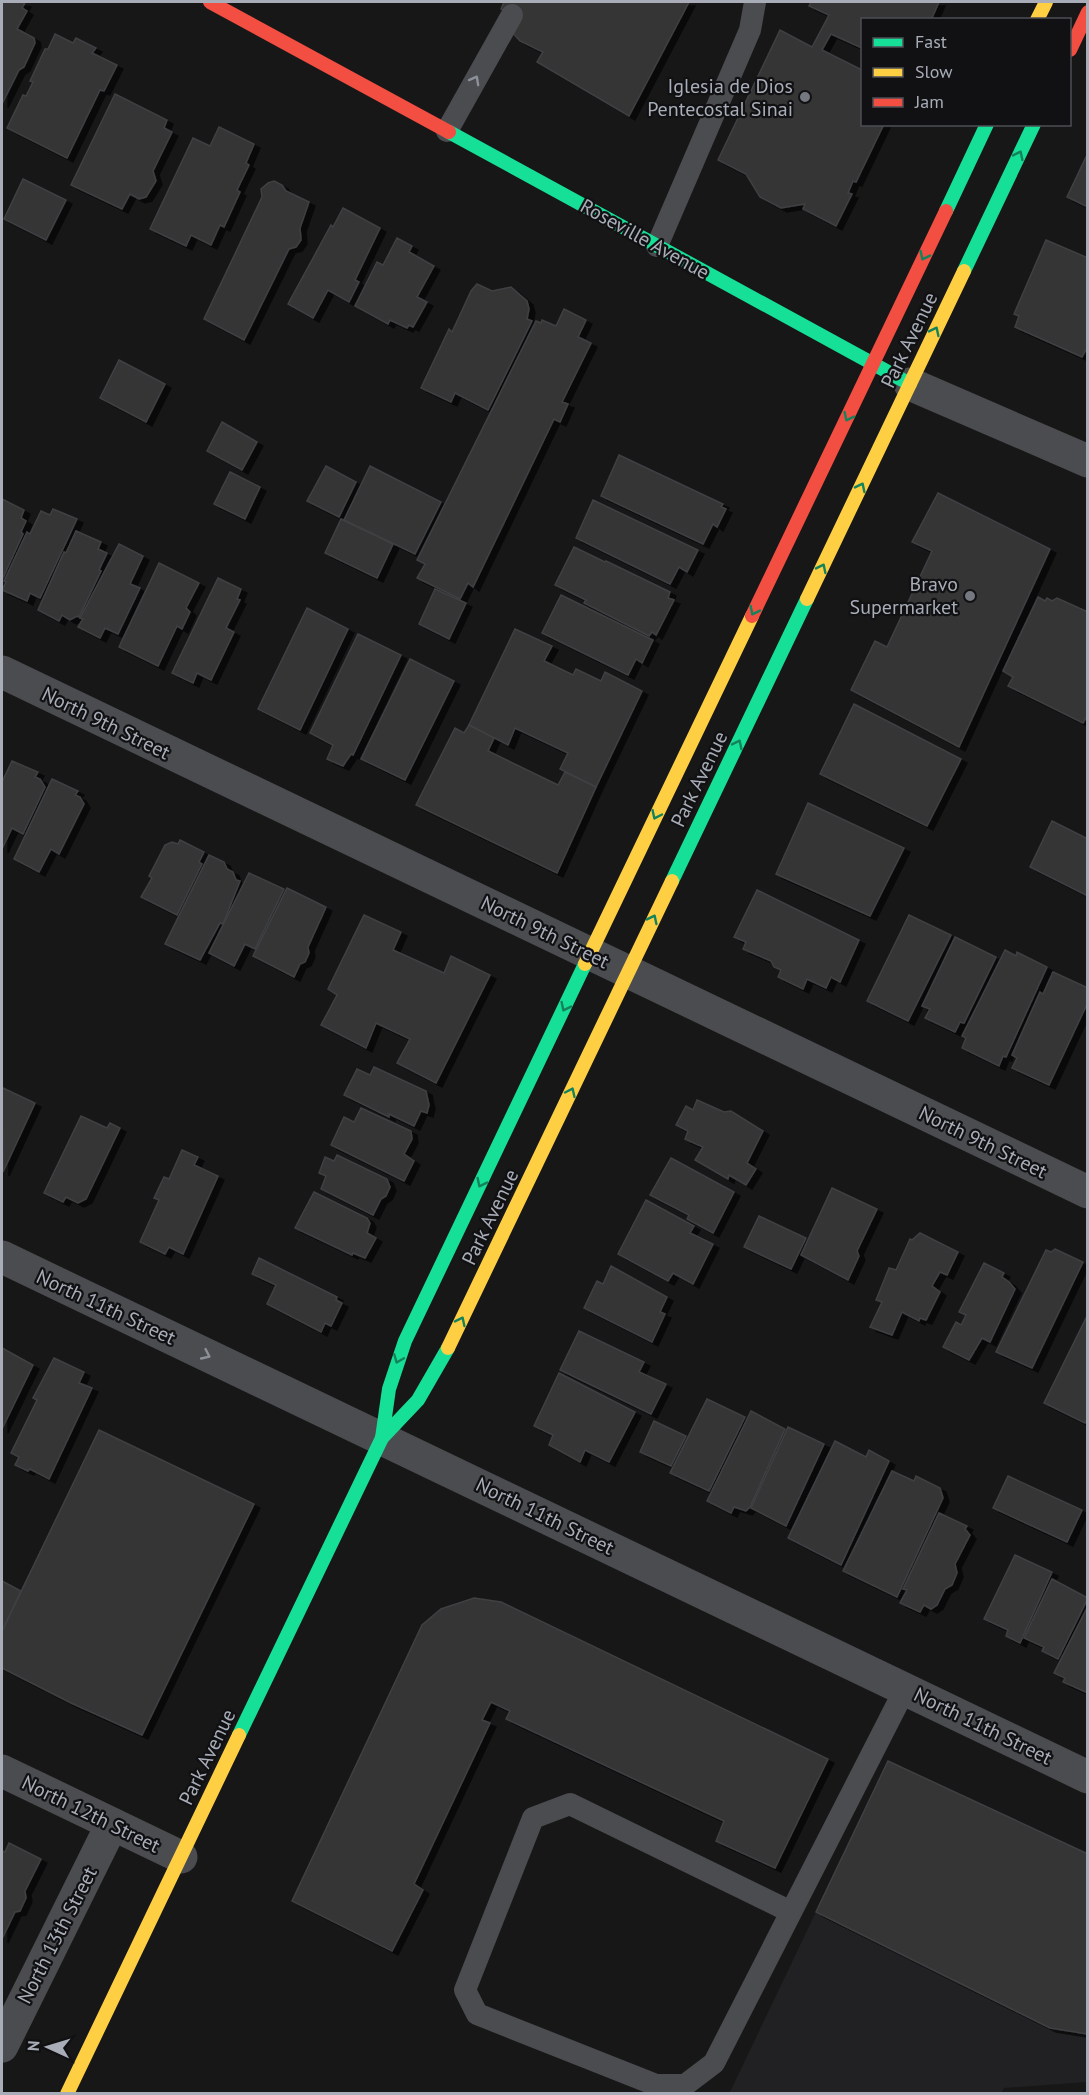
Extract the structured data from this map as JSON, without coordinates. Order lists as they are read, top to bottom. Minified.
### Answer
{"streets":{"main road":["Roseville Avenue","Park Avenue"],"street":["North 9th Street","North 11th Street","North 12th Street","North 13th Street"]},"crossings":[["Roseville Avenue","Park Avenue"],["Park Avenue","North 9th Street"],["Park Avenue","North 11th Street"],["Park Avenue","North 12th Street"],["North 12th Street","North 13th Street"]],"places":["Iglesia de Dios Pentecostal Sinai","Bravo Supermarket"],"legend":["Fast","Slow","Jam"],"north":"left"}
